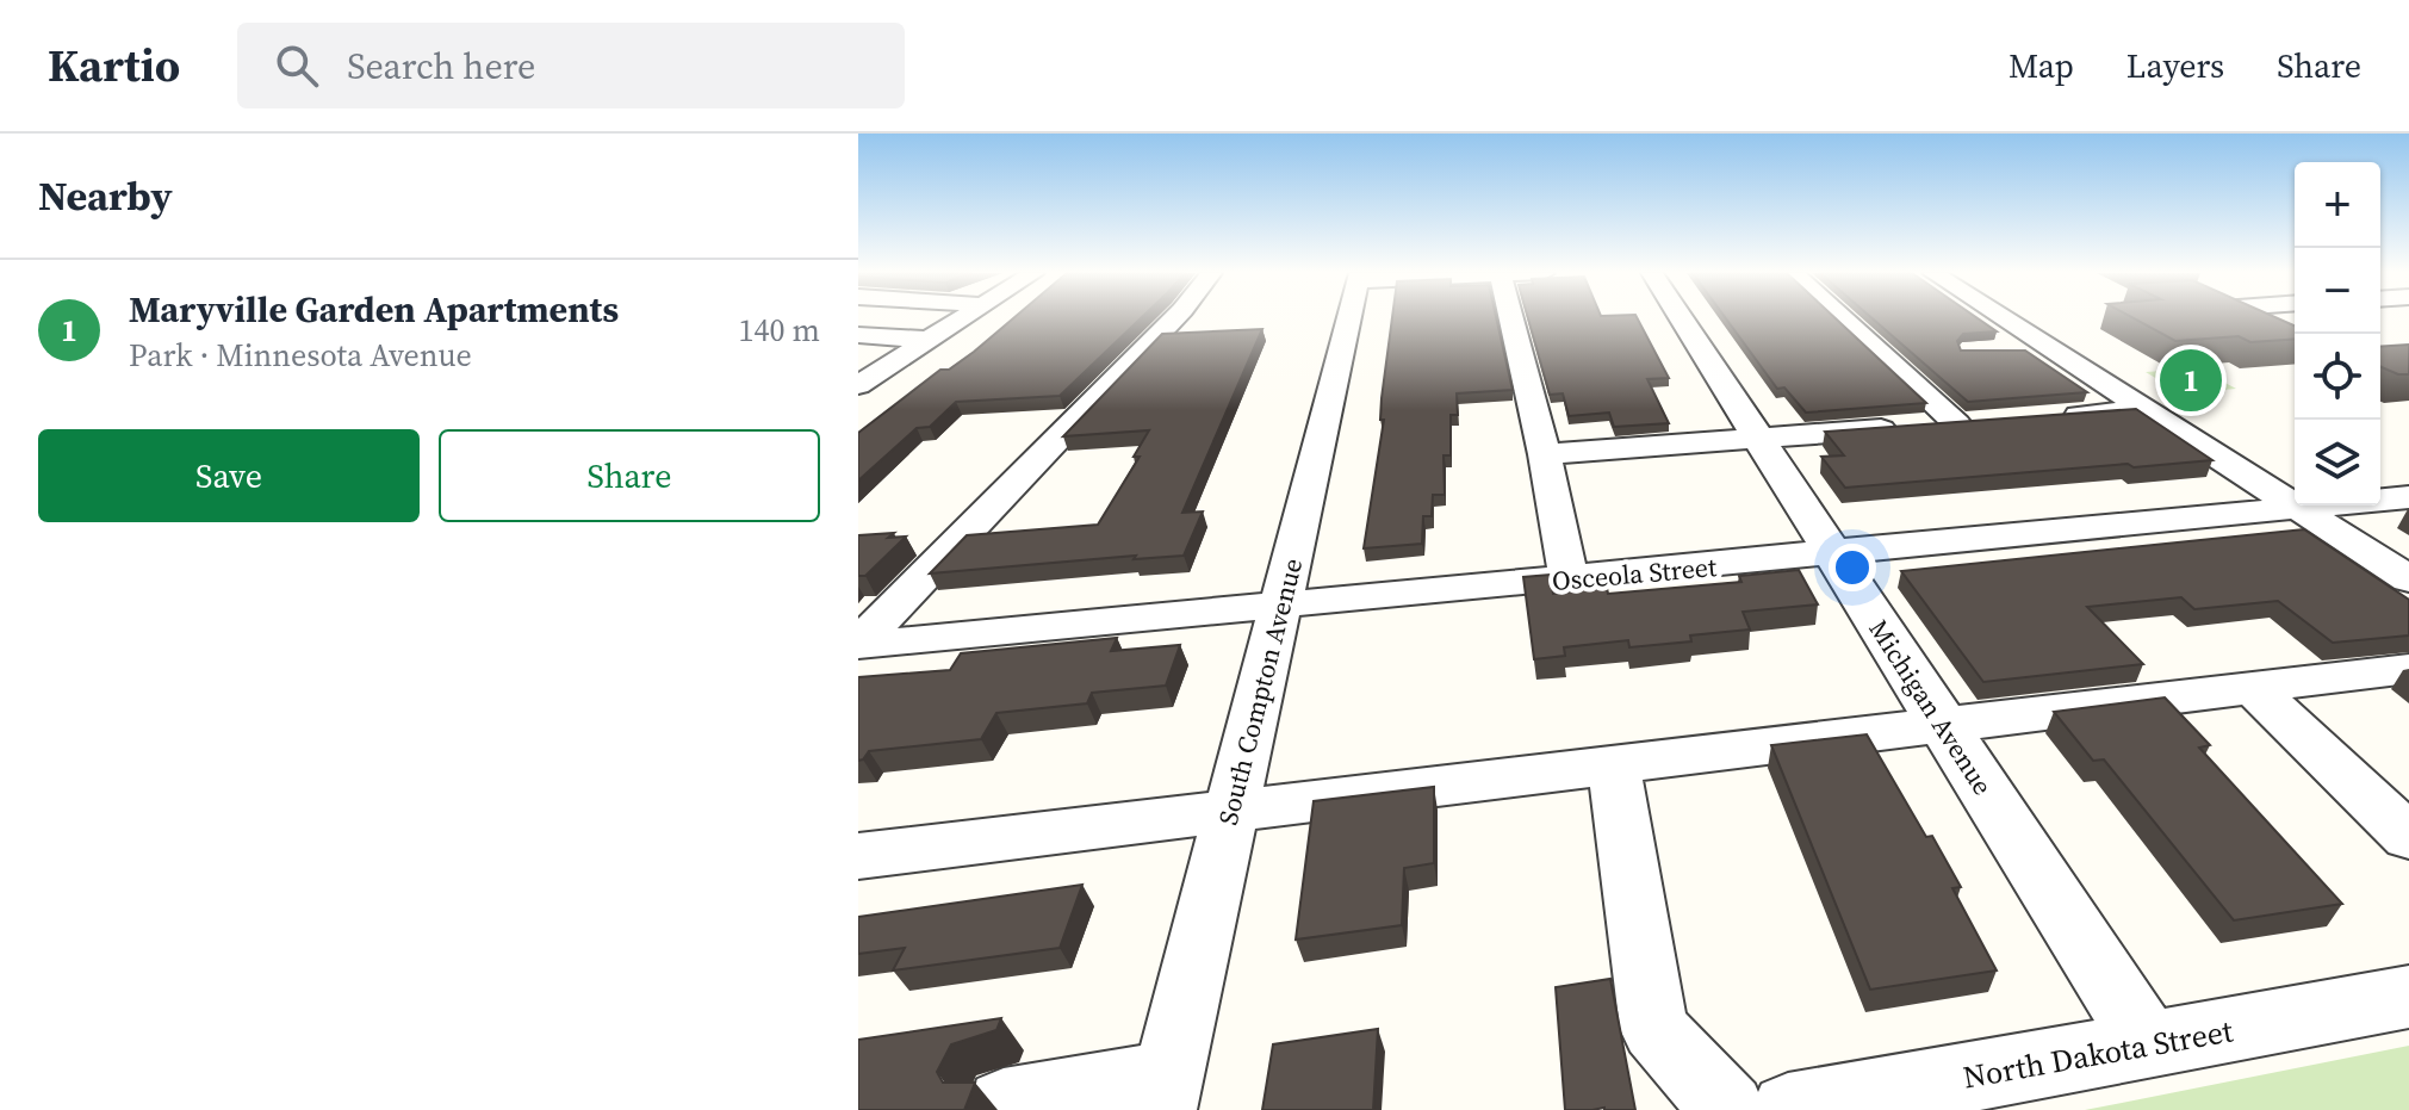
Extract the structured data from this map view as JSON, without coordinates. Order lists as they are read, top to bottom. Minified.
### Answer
{"streets":{"street":["Osceola Street","South Compton Avenue","Michigan Avenue","North Dakota Street"]},"crossings":[["Osceola Street","South Compton Avenue"],["Osceola Street","Michigan Avenue"],["Michigan Avenue","North Dakota Street"]],"page":{"header":"Kartio","search":"Search here","nav":["Map","Layers","Share"],"heading":"Nearby","map_buttons":["+","−"],"list":[{"mark":"1","name":"Maryville Garden Apartments","note":"Park · Minnesota Avenue","value":"140 m"}],"pins":"1","buttons":["Save","Share"]}}
